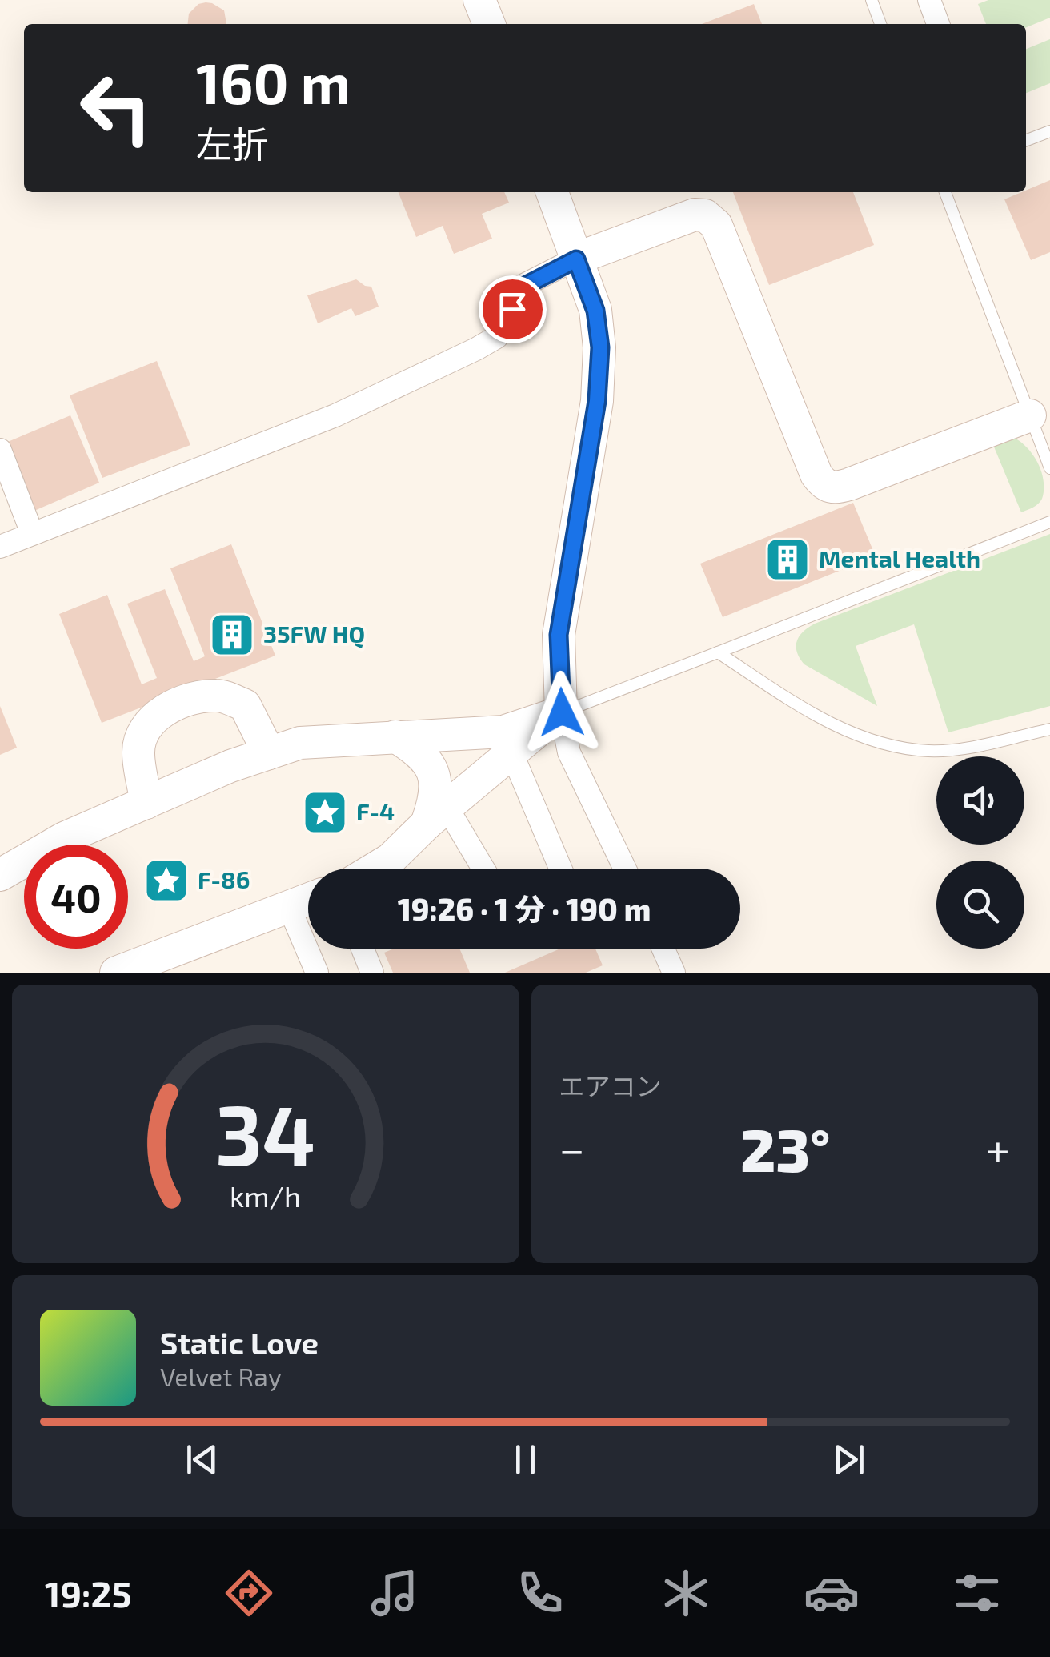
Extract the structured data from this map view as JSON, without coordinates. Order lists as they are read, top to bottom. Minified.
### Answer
{"places":{"building":["Mental Health","35FW HQ"],"place":["F-4","F-86"]},"page":{"turn":["160 m","左折"],"limit":"40","trip":"19:26 · 1 分 · 190 m","tile":"エアコン","heat":["−","23°","+"],"song":["Static Love","Velvet Ray"],"tabs":"19:25","gauge":["34","km/h"]}}
